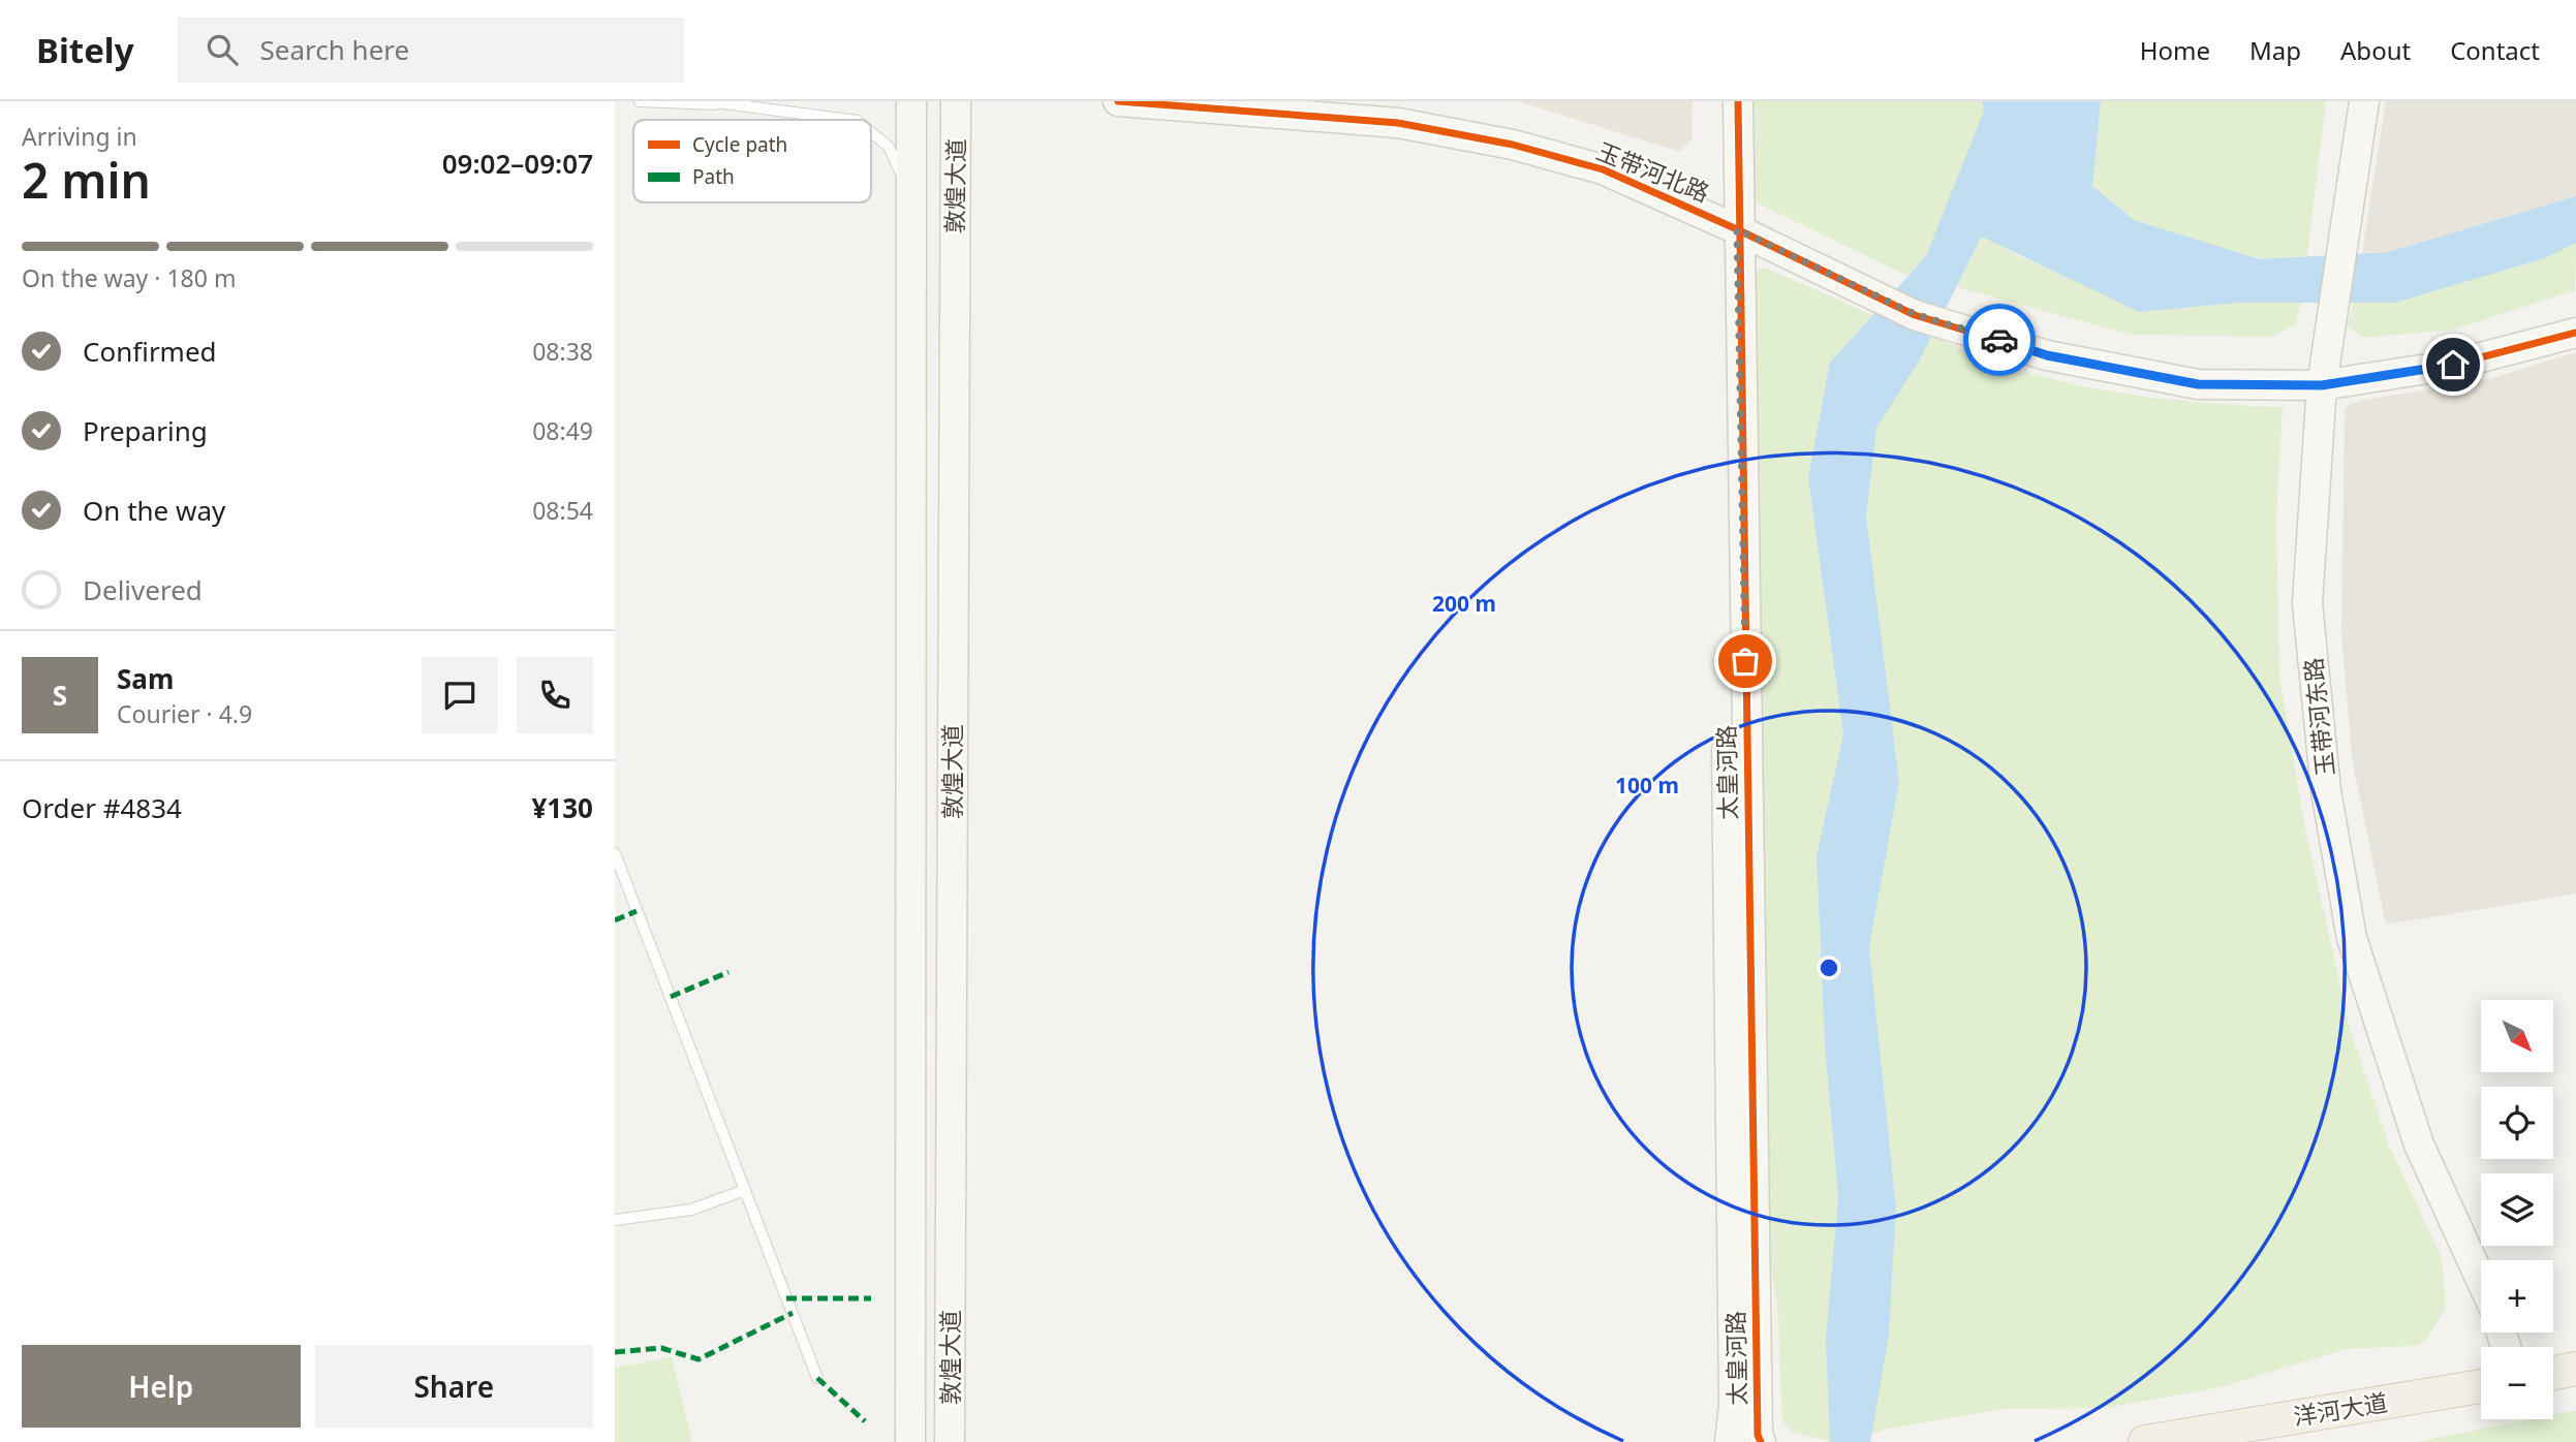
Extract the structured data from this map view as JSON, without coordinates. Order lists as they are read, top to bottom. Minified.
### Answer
{"streets":{"main road":["洋河大道"],"street":["玉带河北路","敦煌大道","玉带河东路","太皇河路"]},"crossings":[["玉带河北路","玉带河东路"],["玉带河北路","太皇河路"]],"legend":["Cycle path","Path"],"north":"bottom right","page":{"header":"Bitely","search":"Search here","nav":["Home","Map","About","Contact"],"heading":["2 min","Arriving in","09:02–09:07"],"panel":["Sam","Courier · 4.9","Order #4834","¥130"],"bar":"On the way · 180 m","list":[["Confirmed","08:38"],["Preparing","08:49"],["On the way","08:54"],"Delivered"],"round":"S","map_buttons":["+","−"],"buttons":["Help","Share"]},"rings":["200 m","100 m"]}
